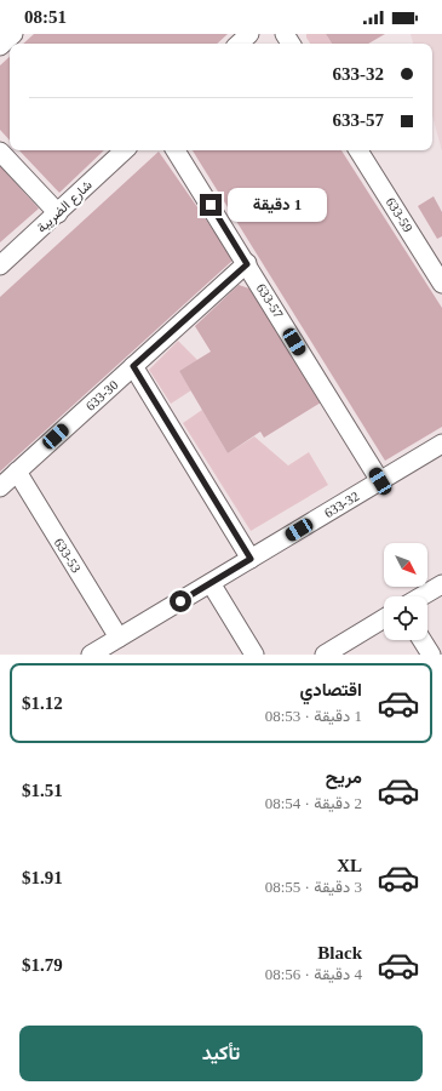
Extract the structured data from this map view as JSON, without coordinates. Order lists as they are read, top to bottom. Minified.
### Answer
{"streets":{"street":["شارع الضريبة","633-59","633-57","633-30","633-32","633-53"]},"crossings":[["633-57","633-30"],["633-57","633-32"],["633-30","633-53"],["633-32","633-53"]],"north":"bottom right","page":{"status":"08:51","banner":["633-32","633-57"],"bubble":"1 دقيقة","list":[{"name":"اقتصادي","note":"1 دقيقة · 08:53","value":"$1.12"},{"name":"مريح","note":"2 دقيقة · 08:54","value":"$1.51"},{"name":"XL","note":"3 دقيقة · 08:55","value":"$1.91"},{"name":"Black","note":"4 دقيقة · 08:56","value":"$1.79"}],"buttons":"تأكيد"}}
